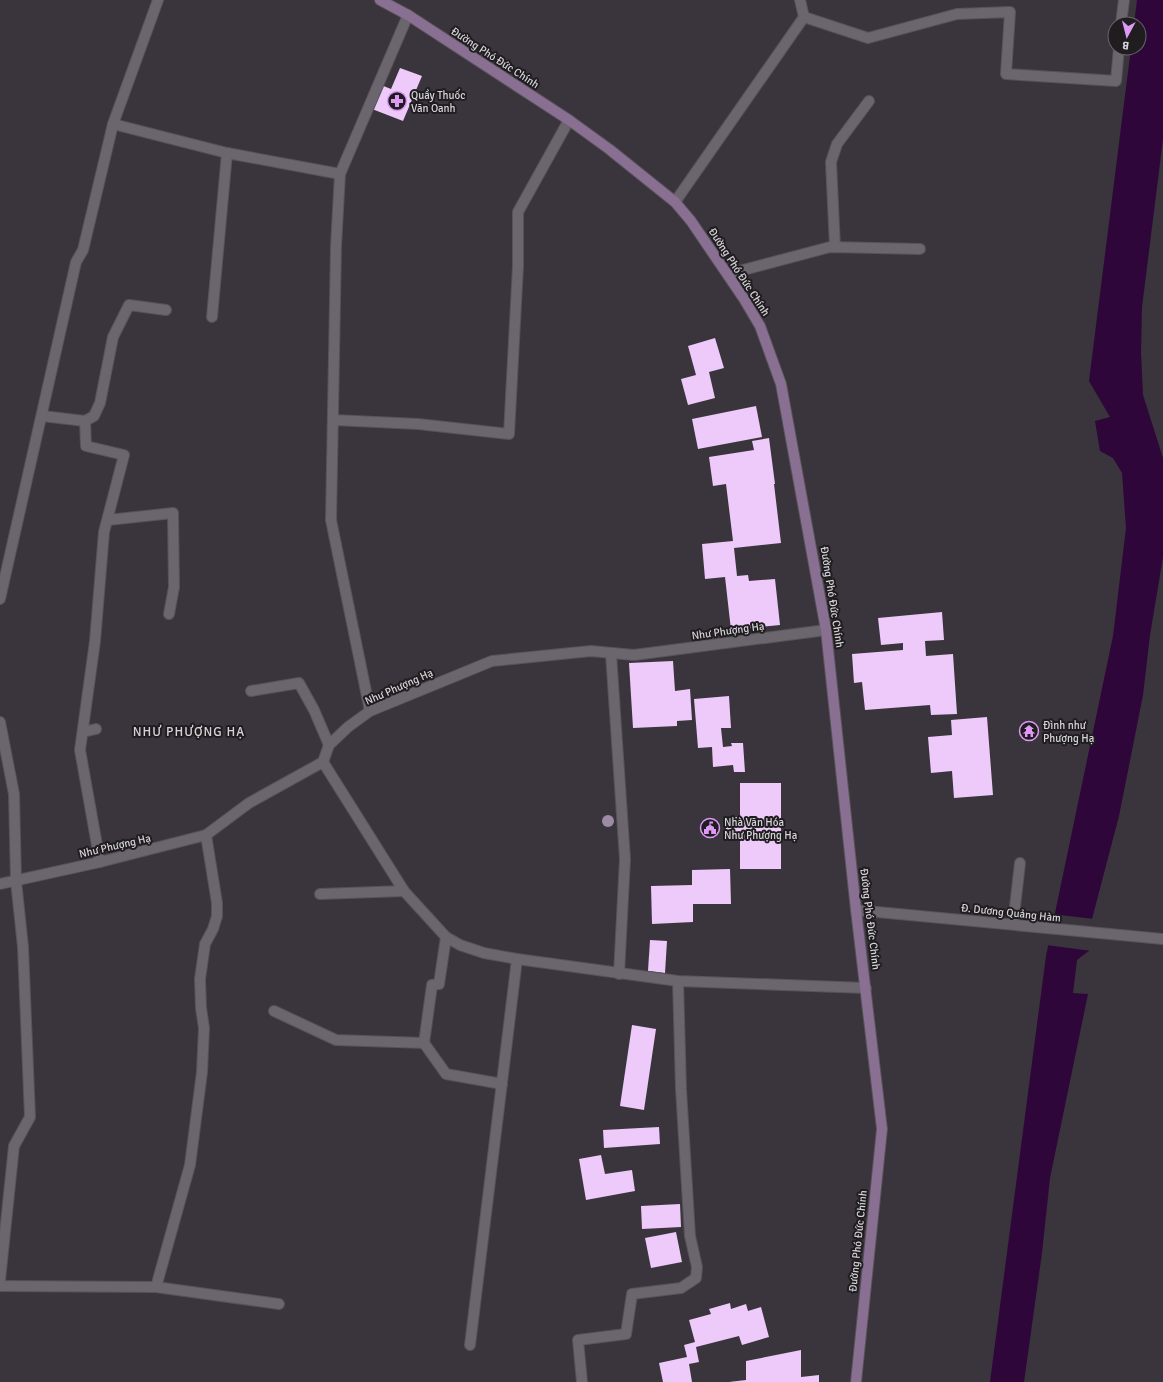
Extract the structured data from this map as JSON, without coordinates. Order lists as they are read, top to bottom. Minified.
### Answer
{"streets":{"main road":["Đường Phó Đức Chính"],"street":["Như Phượng Hạ","Đ. Dương Quảng Hàm"]},"crossings":[["Đường Phó Đức Chính","Như Phượng Hạ"],["Đường Phó Đức Chính","Đ. Dương Quảng Hàm"]],"districts":["NHƯ PHƯỢNG HẠ"],"places":{"pharmacy":["Quầy Thuốc Văn Oanh"],"temple":["Đình như Phượng Hạ"],"public building":["Nhà Văn Hóa Như Phượng Hạ"]},"north":"bottom"}
